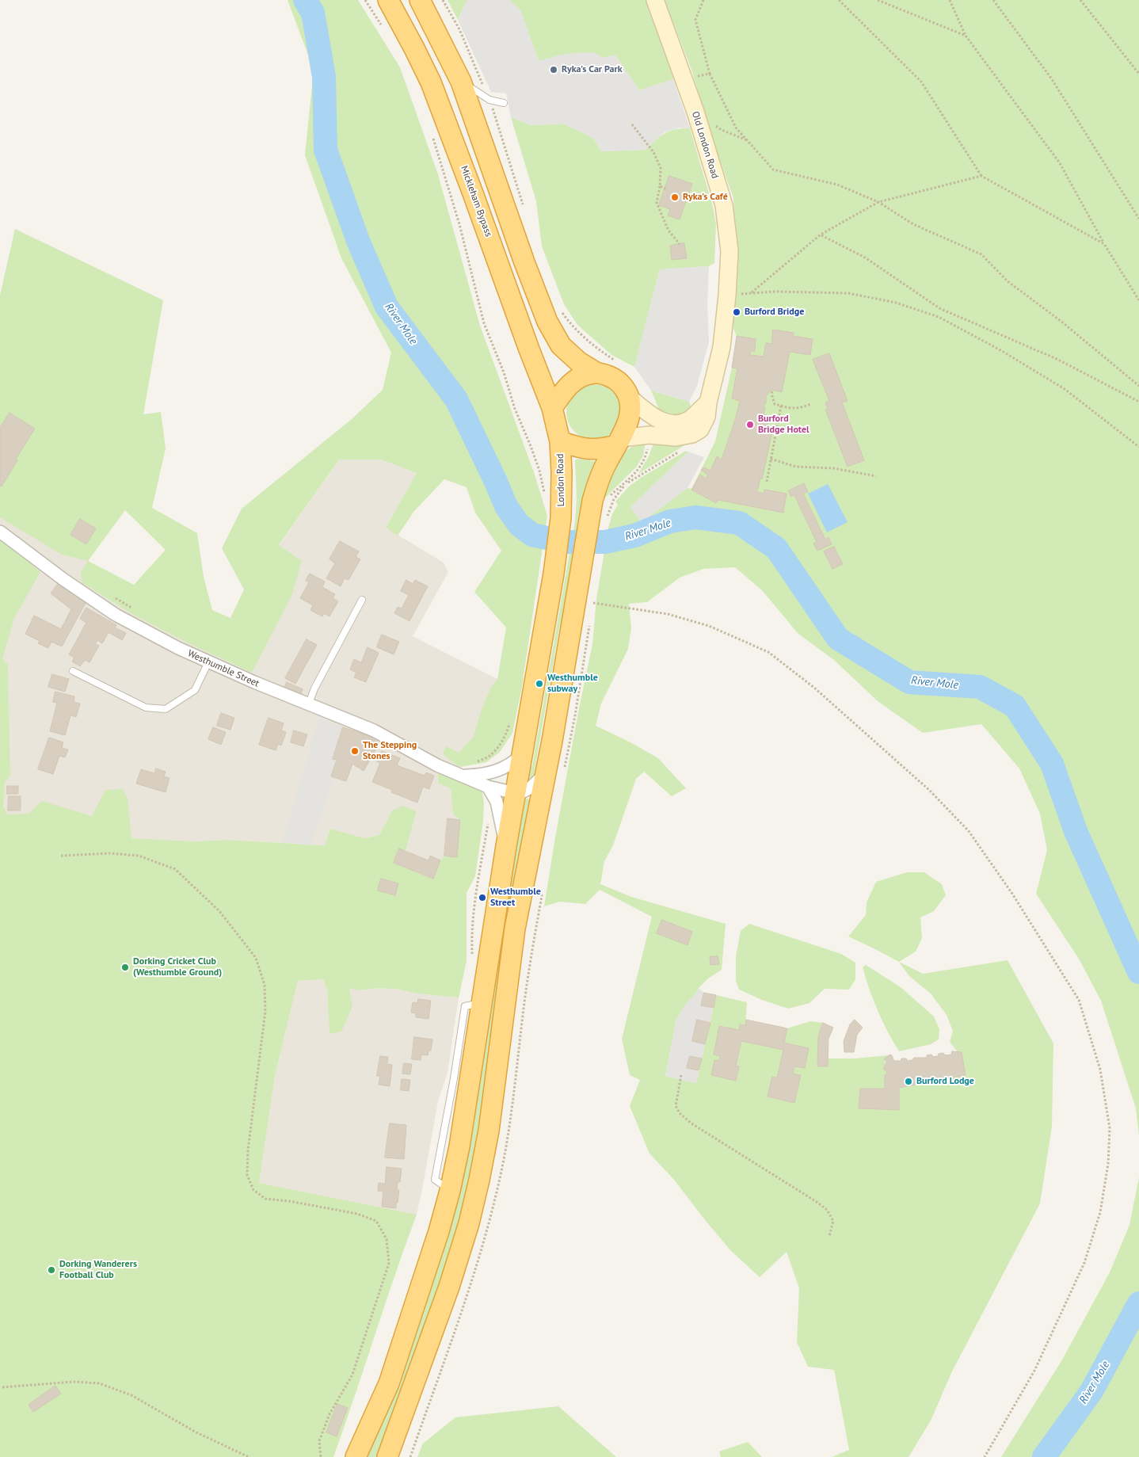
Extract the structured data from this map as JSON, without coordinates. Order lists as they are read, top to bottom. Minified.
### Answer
{"streets":{"highway":["Mickleham Bypass","London Road"],"main road":["Old London Road"],"street":["Westhumble Street"]},"crossings":[["Mickleham Bypass","London Road"],["London Road","Westhumble Street"]],"water":["River Mole"],"places":["Ryka's Car Park","Ryka's Café","Burford Bridge","Burford Bridge Hotel","Westhumble subway","The Stepping Stones","Westhumble Street","Dorking Cricket Club (Westhumble Ground)","Burford Lodge","Dorking Wanderers Football Club"]}
